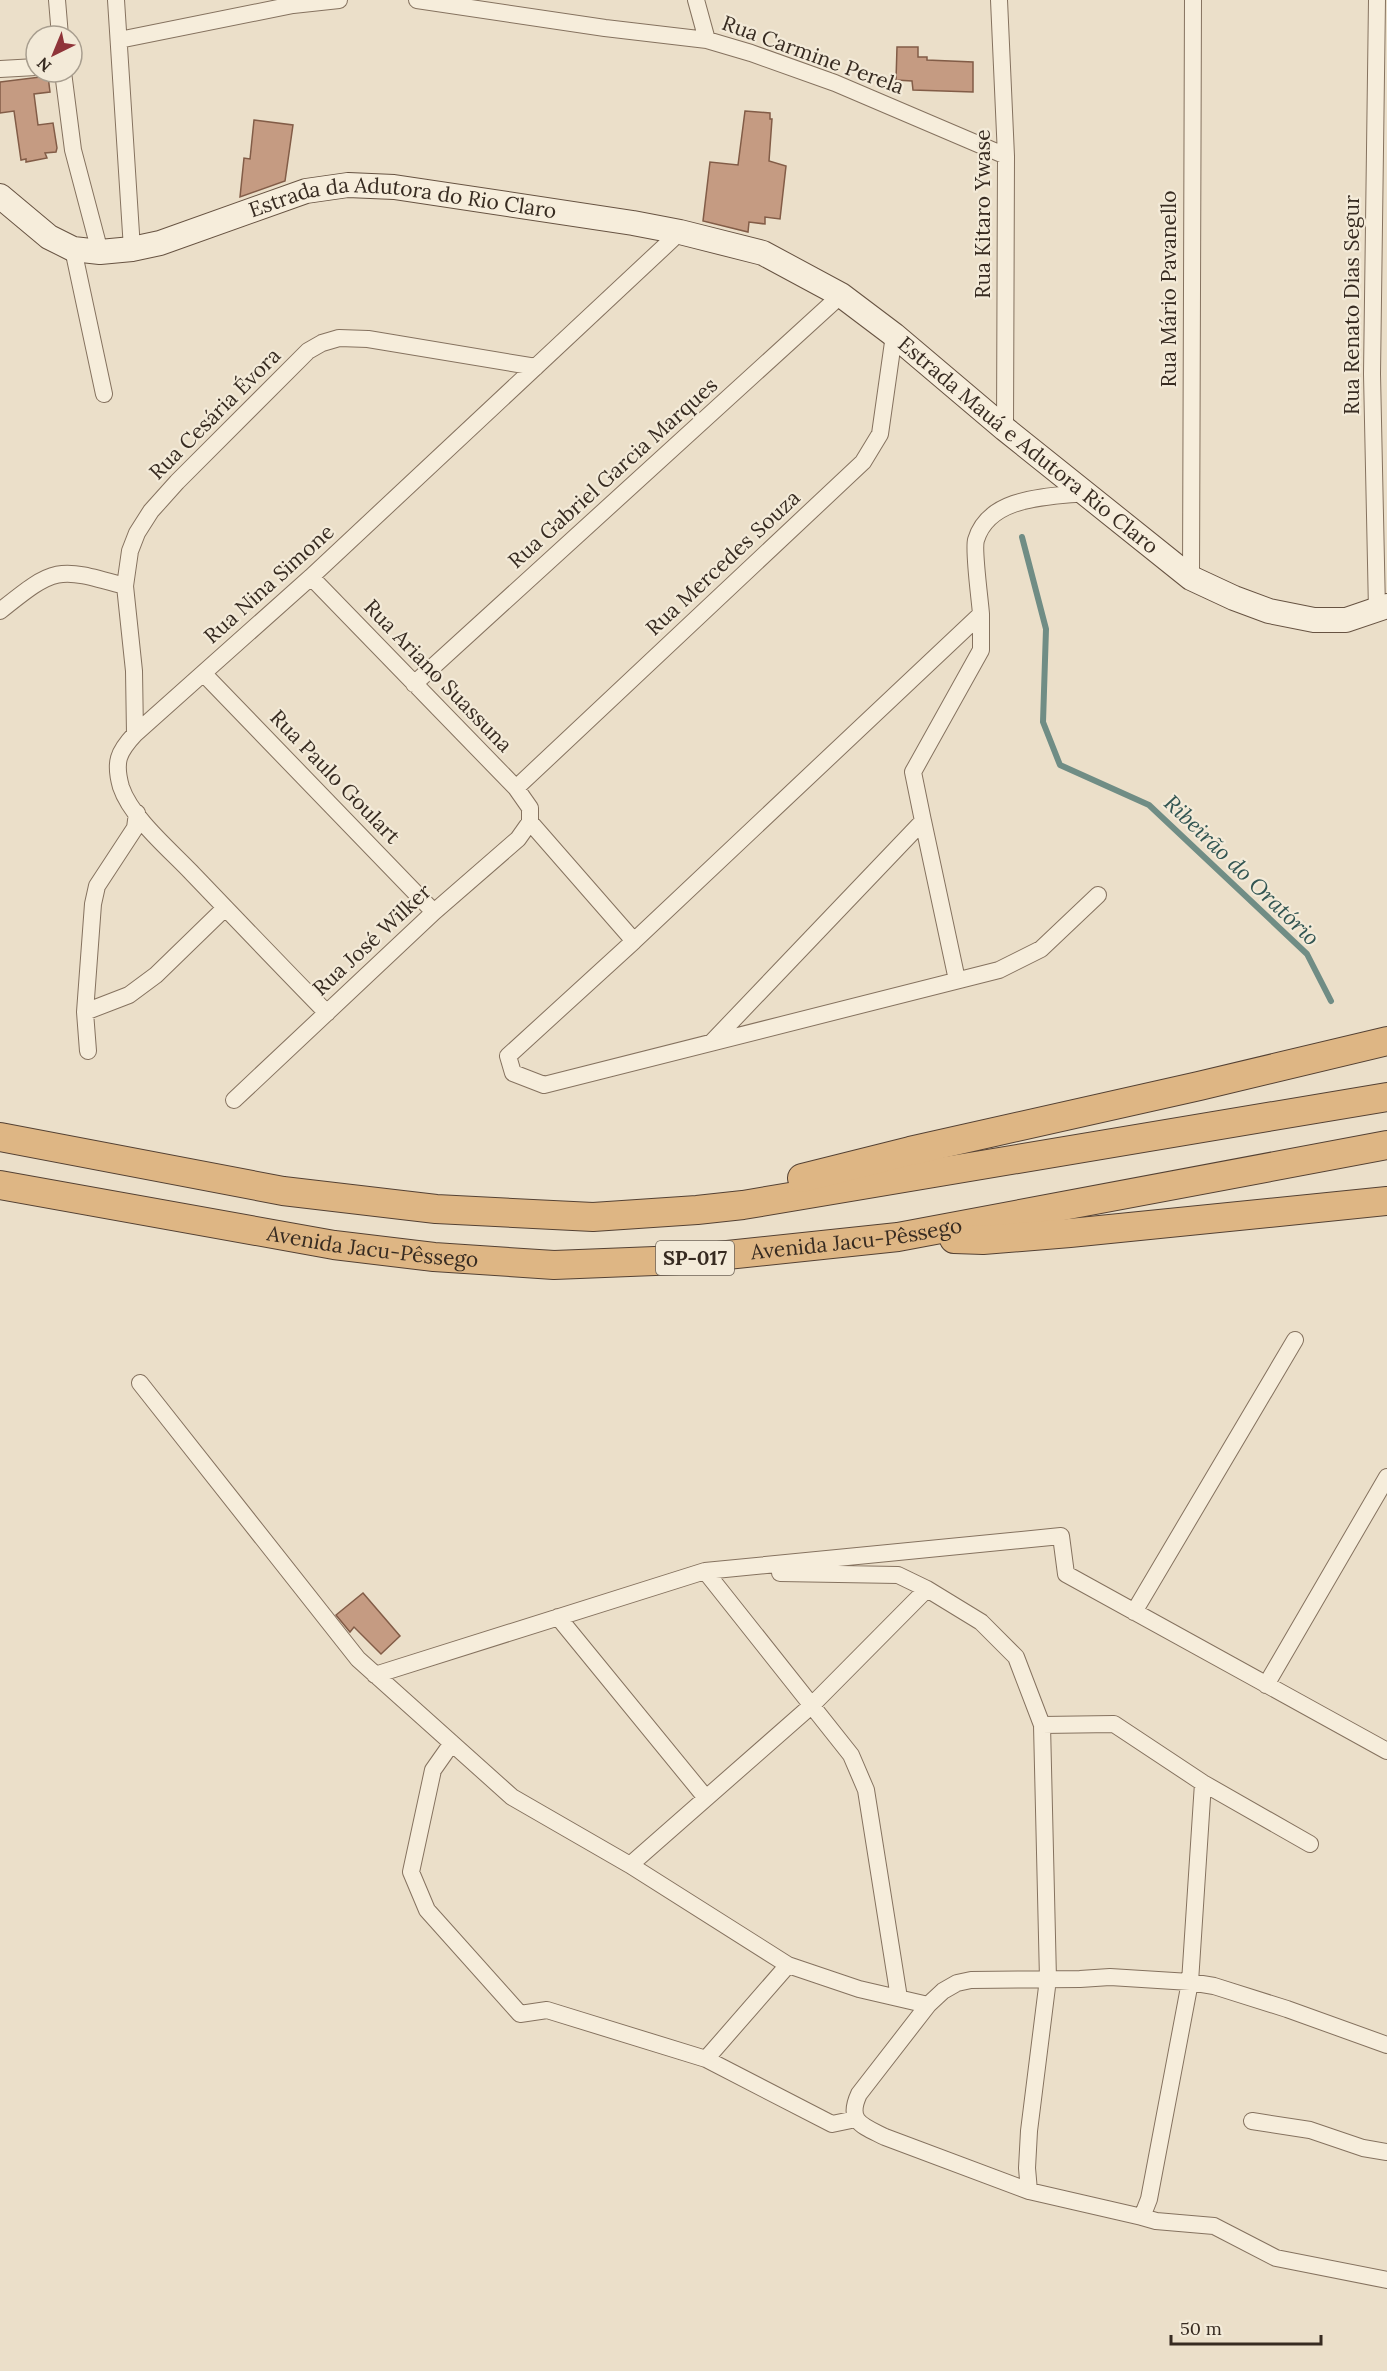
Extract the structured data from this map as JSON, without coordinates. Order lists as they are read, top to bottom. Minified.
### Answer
{"streets":{"highway":["Avenida Jacu-Pêssego","SP-017"],"main road":["Estrada da Adutora do Rio Claro","Estrada Mauá e Adutora Rio Claro"],"street":["Rua Carmine Perela","Rua Kitaro Ywase","Rua Mário Pavanello","Rua Renato Dias Segur","Rua Cesária Évora","Rua Gabriel Garcia Marques","Rua Mercedes Souza","Rua Nina Simone","Rua Ariano Suassuna","Rua Paulo Goulart","Rua José Wilker"]},"crossings":[["Rua Carmine Perela","Rua Kitaro Ywase"],["Estrada da Adutora do Rio Claro","Estrada Mauá e Adutora Rio Claro"],["Estrada da Adutora do Rio Claro","Rua Nina Simone"],["Rua Kitaro Ywase","Estrada Mauá e Adutora Rio Claro"],["Rua Mário Pavanello","Estrada Mauá e Adutora Rio Claro"],["Rua Renato Dias Segur","Estrada Mauá e Adutora Rio Claro"],["Rua Cesária Évora","Rua Nina Simone"],["Estrada Mauá e Adutora Rio Claro","Rua Gabriel Garcia Marques"],["Estrada Mauá e Adutora Rio Claro","Rua Mercedes Souza"],["Estrada Mauá e Adutora Rio Claro","Rua Nina Simone"],["Rua Gabriel Garcia Marques","Rua Ariano Suassuna"],["Rua Mercedes Souza","Rua Ariano Suassuna"],["Rua Nina Simone","Rua Ariano Suassuna"],["Rua Nina Simone","Rua Paulo Goulart"],["Rua Nina Simone","Rua José Wilker"],["Rua Ariano Suassuna","Rua José Wilker"],["Rua Paulo Goulart","Rua José Wilker"]],"water":["Ribeirão do Oratório"],"scale_bar":"50 m","north":"bottom left"}
